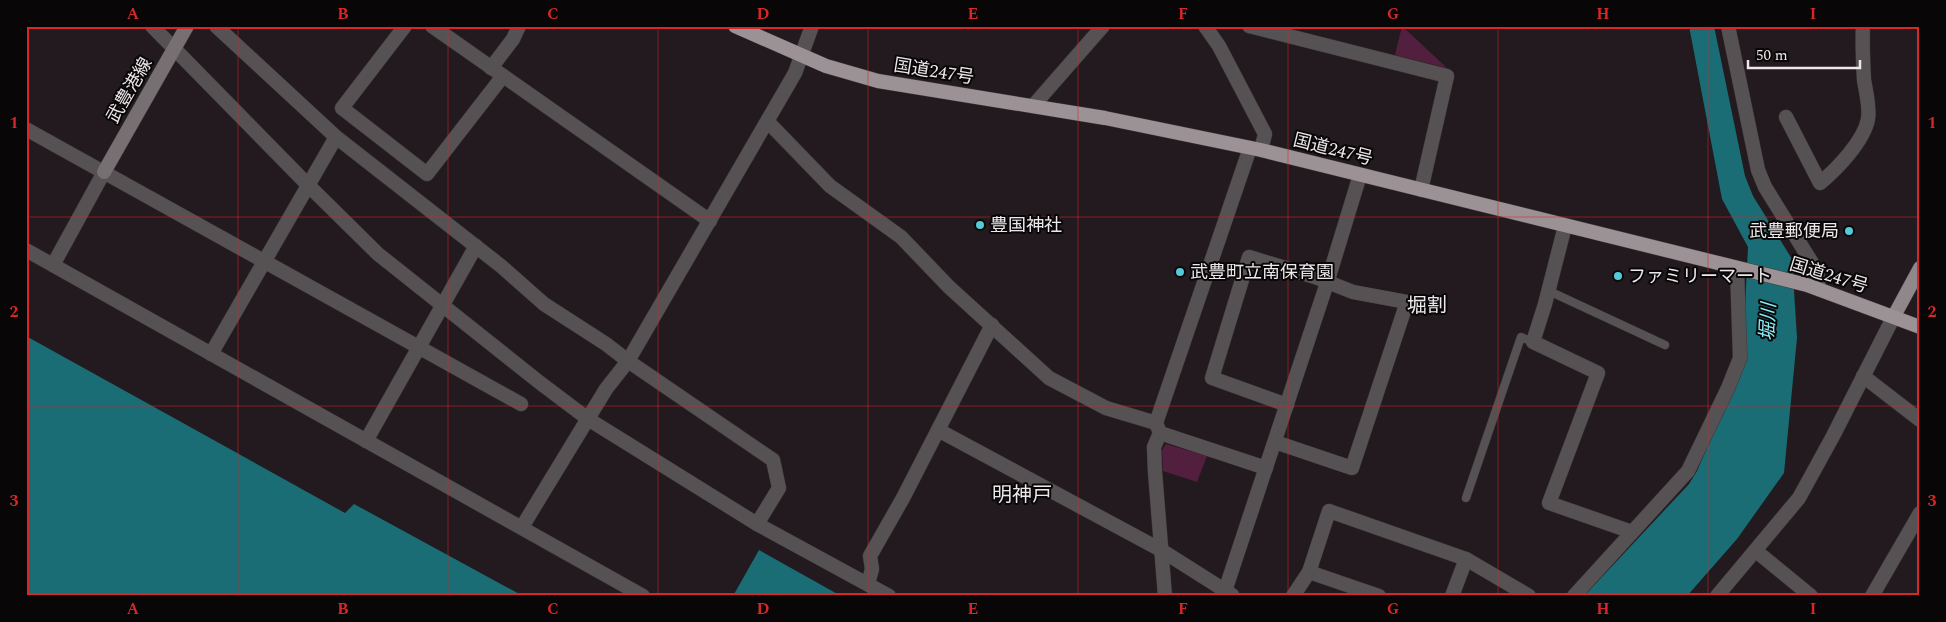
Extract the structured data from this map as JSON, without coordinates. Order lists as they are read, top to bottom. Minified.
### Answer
{"streets":{"highway":["国道247号"],"main road":["武豊港線"]},"districts":["堀割","明神戸"],"water":["堀川"],"places":["豊国神社","武豊郵便局","武豊町立南保育園","ファミリーマート"],"scale_bar":"50 m","grid":{"columns":["A","B","C","D","E","F","G","H","I"],"rows":["1","2","3"]}}
